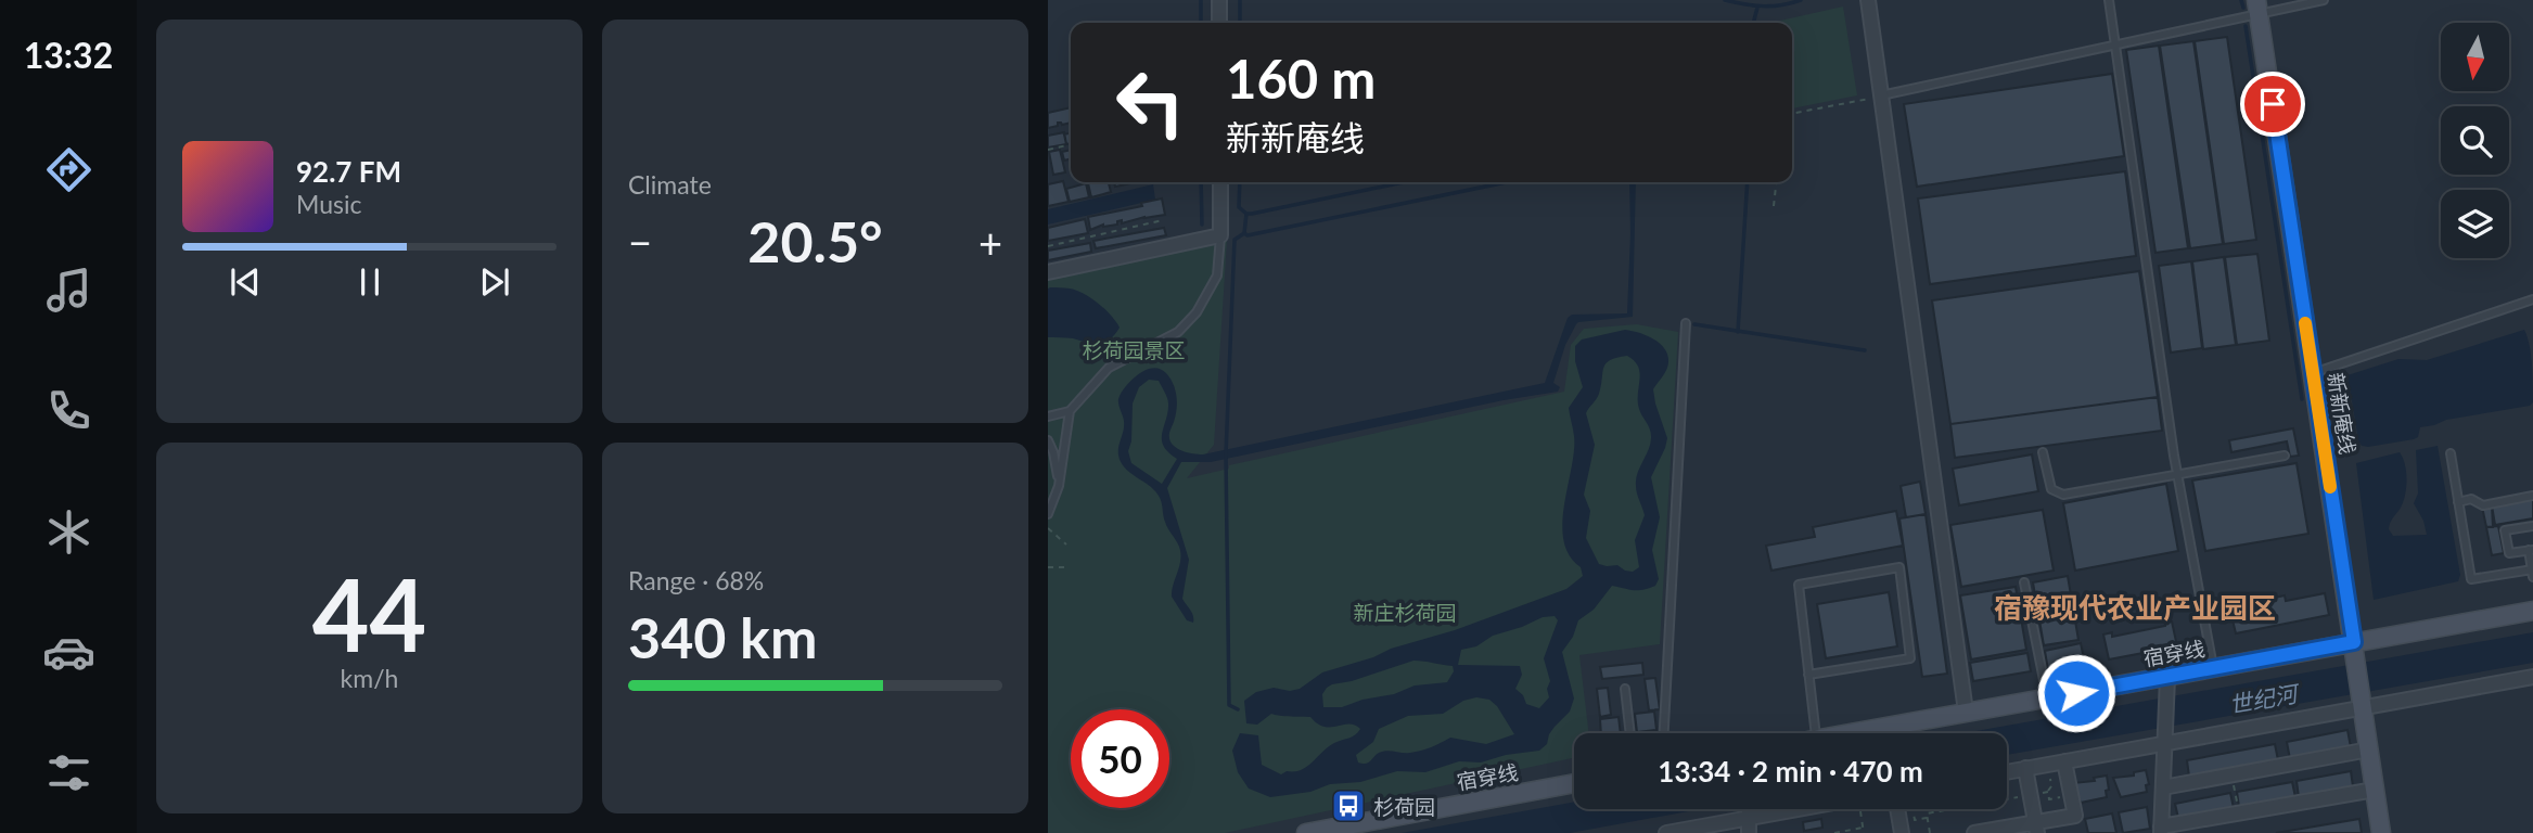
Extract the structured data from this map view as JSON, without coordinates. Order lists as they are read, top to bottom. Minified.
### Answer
{"streets":{"main road":["新新庵线","宿穿线"]},"crossings":[["新新庵线","宿穿线"]],"districts":["宿豫现代农业产业园区"],"water":["世纪河"],"parks":["杉荷园景区","新庄杉荷园"],"places":{"bus stop":["杉荷园"]},"north":"bottom","page":{"tabs":"13:32","tile":["Climate",["44","km/h"],["Range · 68%","340 km"]],"turn":["160 m","新新庵线"],"song":["92.7 FM","Music"],"heat":["−","20.5°","+"],"limit":"50","trip":"13:34 · 2 min · 470 m"}}
